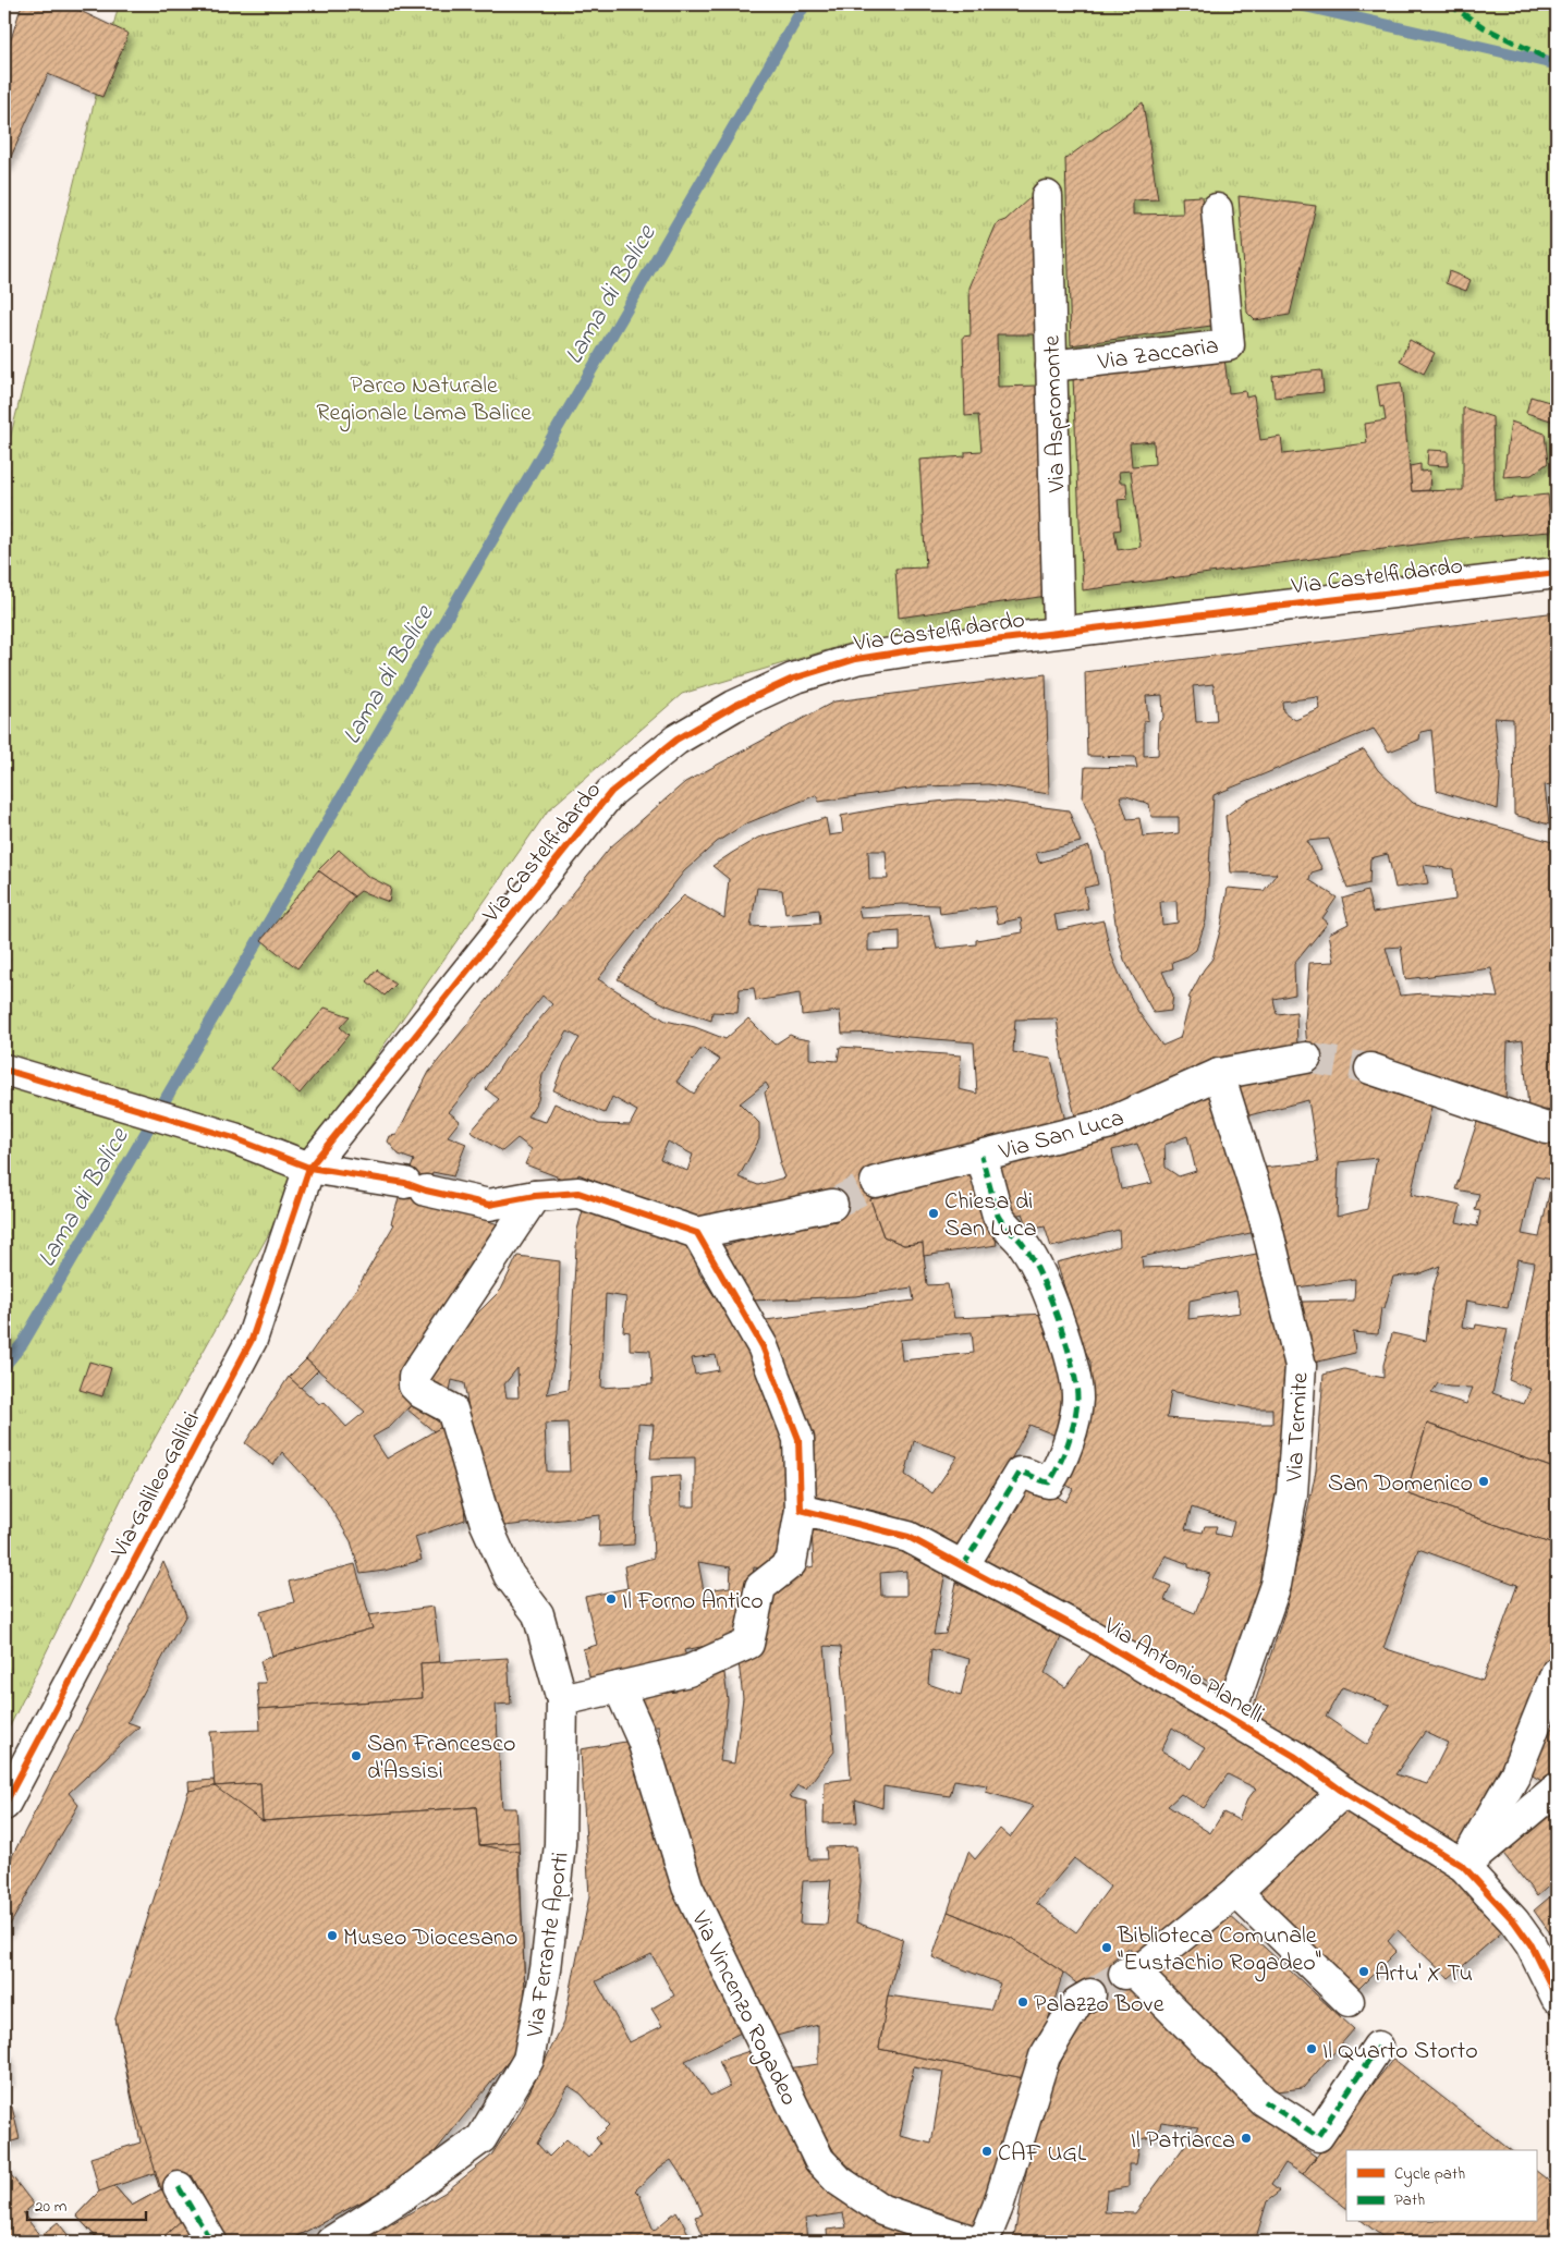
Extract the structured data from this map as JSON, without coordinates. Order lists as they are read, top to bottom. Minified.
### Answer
{"streets":{"street":["Via Zaccaria","Via Aspromonte","Via Castelfidardo","Via San Luca","Via Termite","Via Galileo Galilei","Via Antonio Planelli","Via Ferrante Aporti","Via Vincenzo Rogadeo"]},"crossings":[["Via Zaccaria","Via Aspromonte"],["Via Aspromonte","Via Castelfidardo"],["Via Castelfidardo","Via Galileo Galilei"],["Via San Luca","Via Termite"],["Via Termite","Via Antonio Planelli"]],"water":["Lama di Balice"],"parks":["Parco Naturale Regionale Lama Balice"],"places":["Chiesa di San Luca","San Domenico","Il Forno Antico","San Francesco d'Assisi","Museo Diocesano","Biblioteca Comunale \"Eustachio Rogadeo\"","Artu' X Tu","Palazzo Bove","Il Quarto Storto","Il Patriarca","CAF UGL"],"legend":["Cycle path","Path"],"scale_bar":"20 m"}
